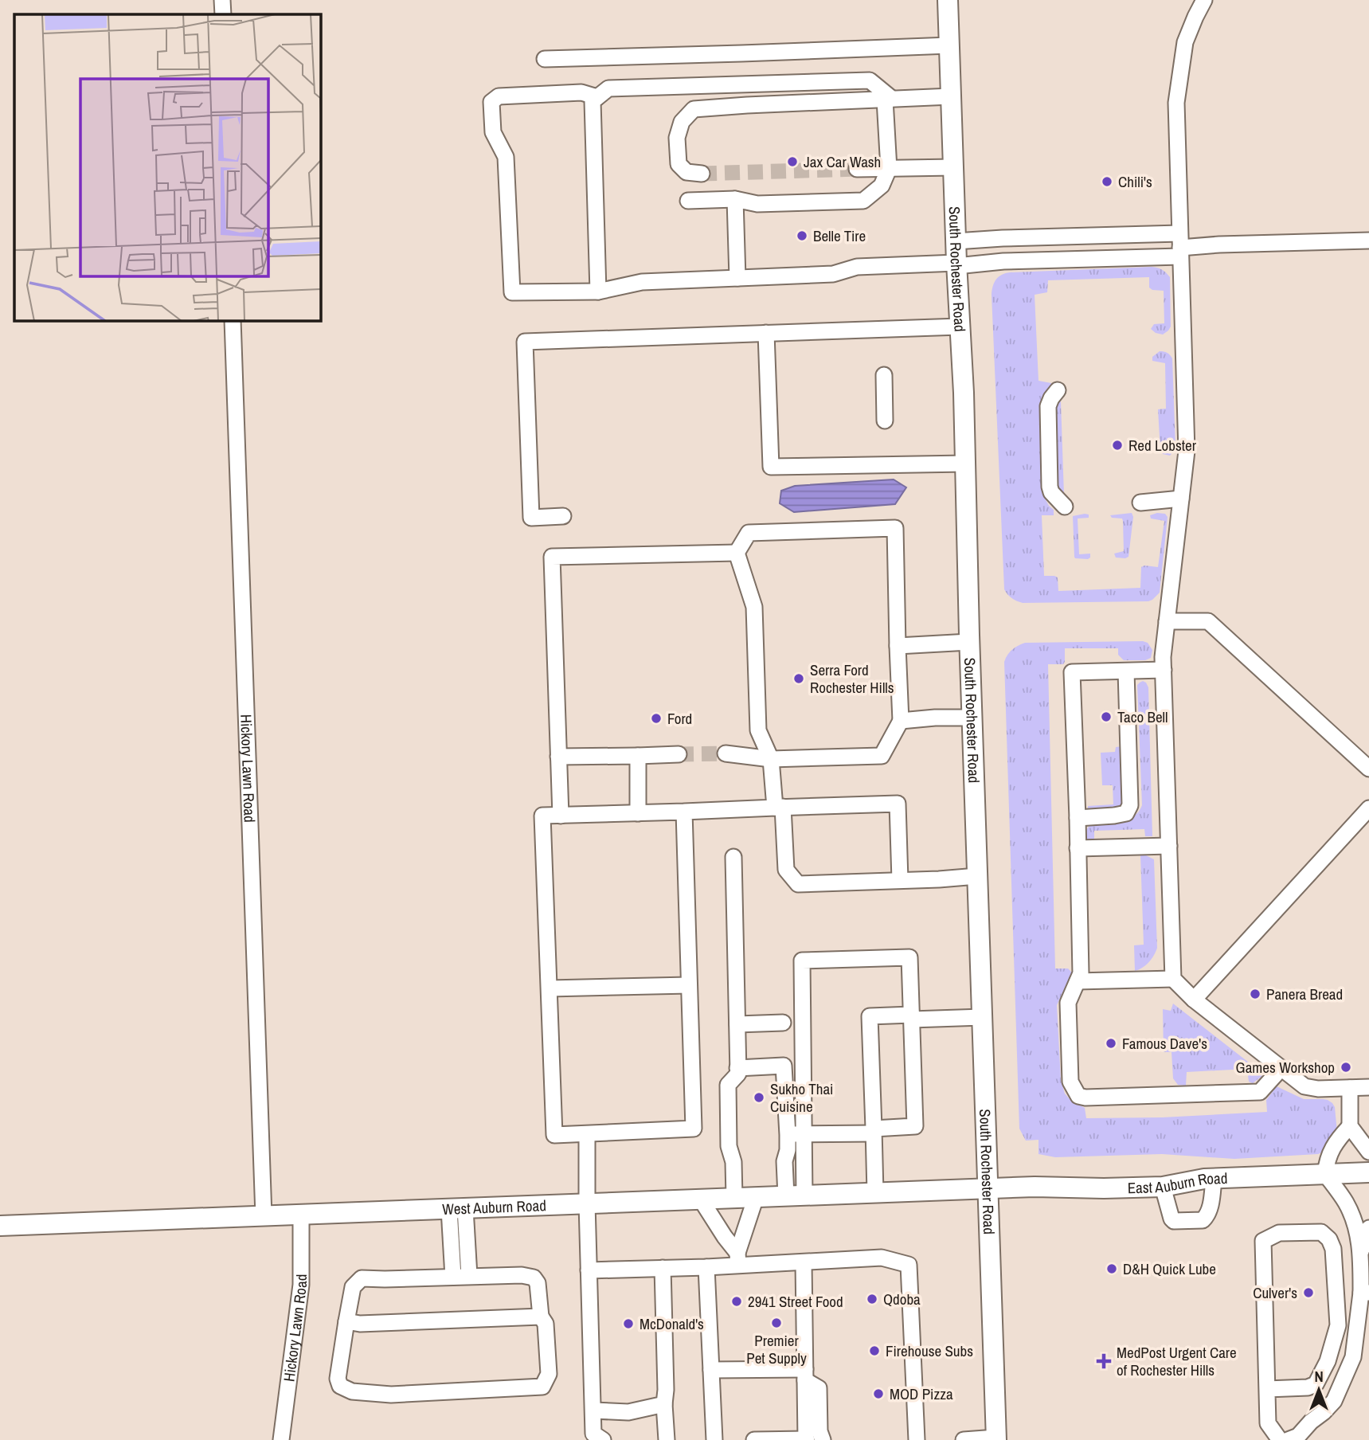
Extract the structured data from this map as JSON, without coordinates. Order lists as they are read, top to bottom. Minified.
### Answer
{"streets":{"main road":["South Rochester Road","East Auburn Road","West Auburn Road"],"street":["Hickory Lawn Road"]},"crossings":[["South Rochester Road","East Auburn Road"],["South Rochester Road","West Auburn Road"],["Hickory Lawn Road","West Auburn Road"],["East Auburn Road","West Auburn Road"]],"places":{"other":["Jax Car Wash","Chili's","Belle Tire","Red Lobster","Serra Ford Rochester Hills","Taco Bell","Ford","Panera Bread","Famous Dave's","Games Workshop","Sukho Thai Cuisine","D&H Quick Lube","Culver's","Qdoba","2941 Street Food","Premier Pet Supply","McDonald's","Firehouse Subs","MOD Pizza"],"health":["MedPost Urgent Care of Rochester Hills"]},"north":"top"}
